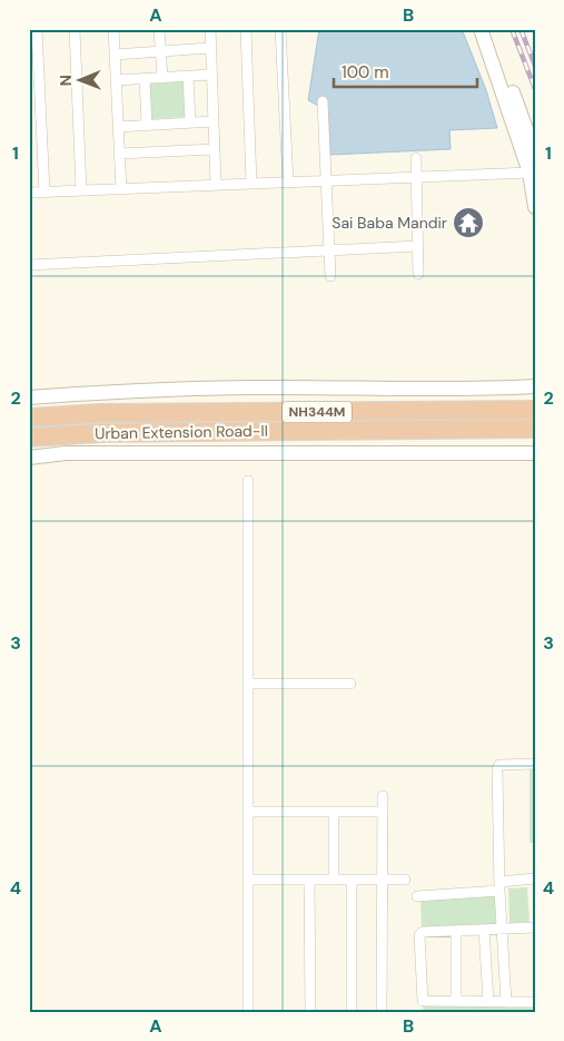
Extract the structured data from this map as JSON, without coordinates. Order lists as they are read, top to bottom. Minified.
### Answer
{"streets":{"highway":["NH344M","Urban Extension Road-II"]},"places":{"temple":["Sai Baba Mandir"]},"scale_bar":"100 m","north":"left","grid":{"columns":["A","B"],"rows":["1","2","3","4"]}}
